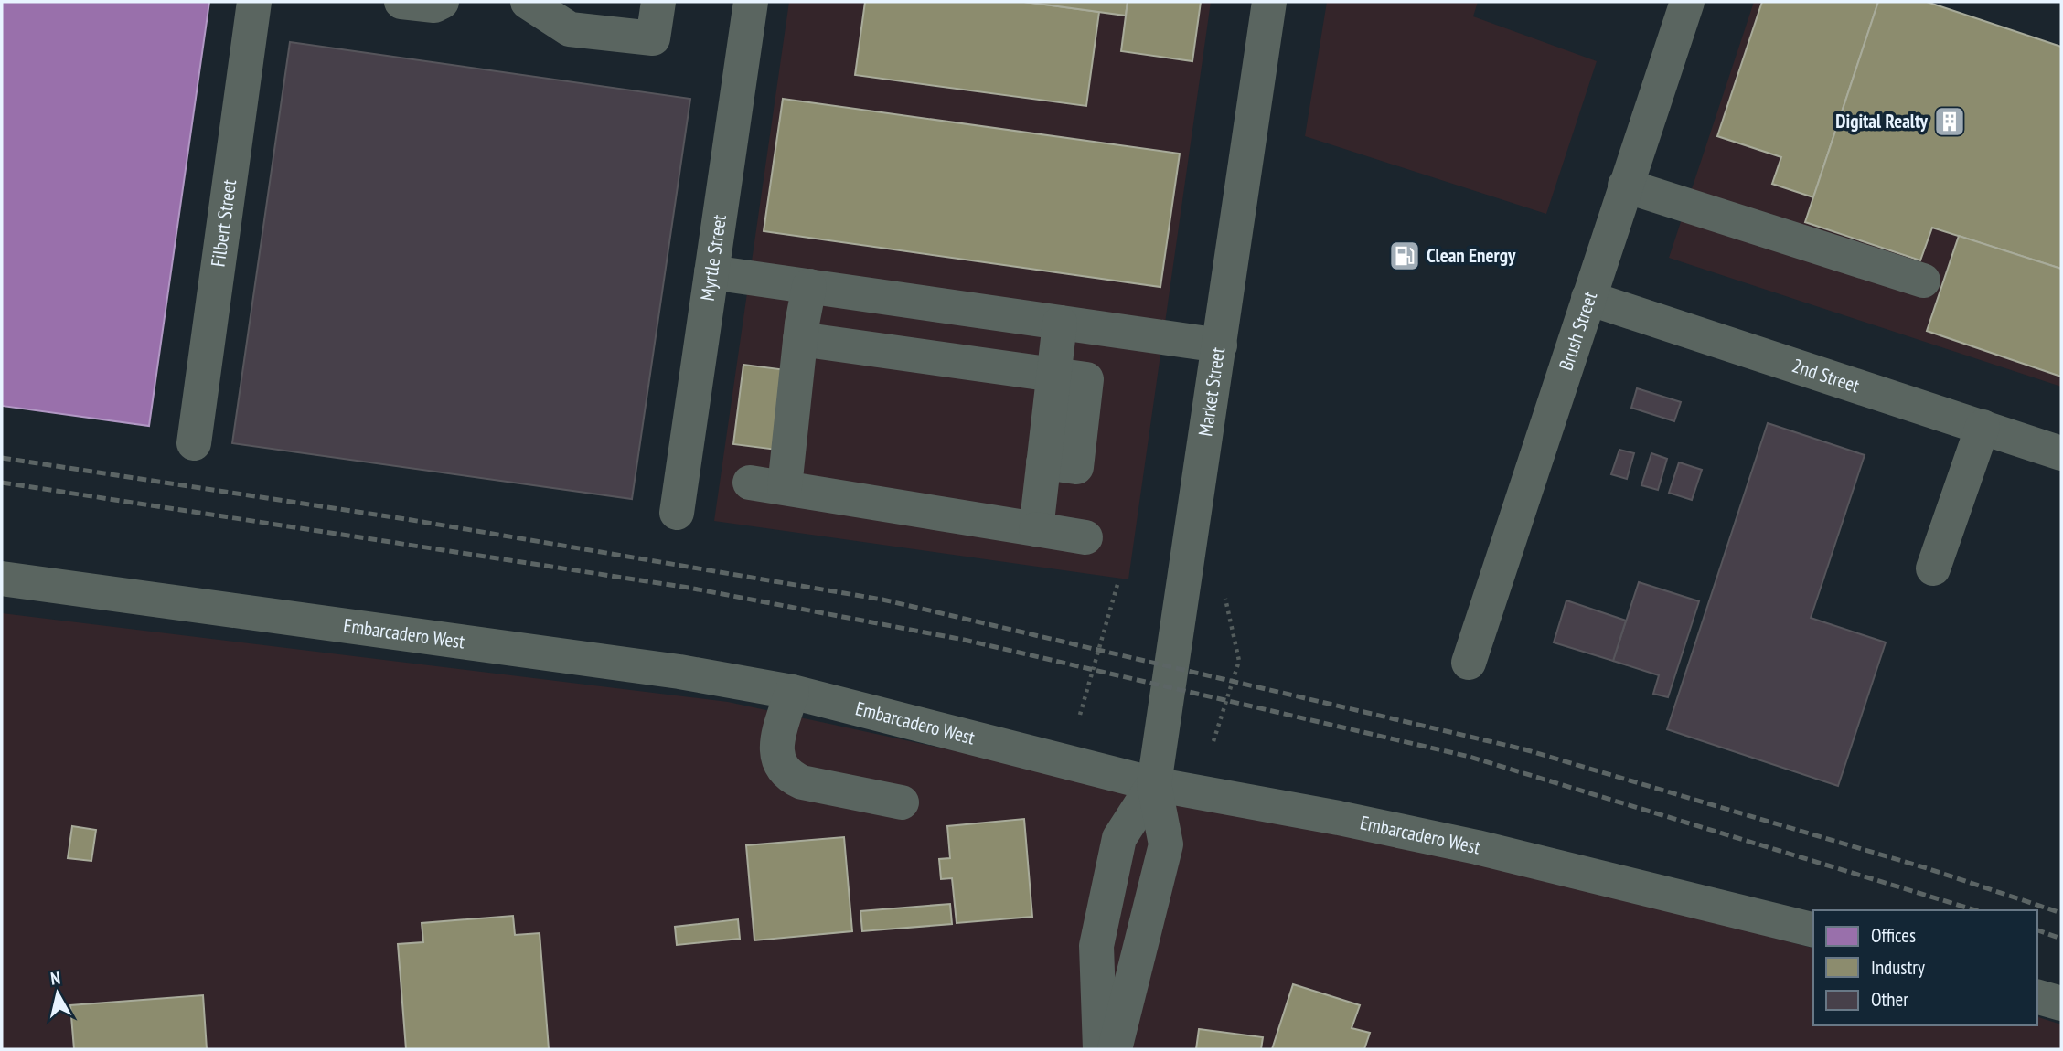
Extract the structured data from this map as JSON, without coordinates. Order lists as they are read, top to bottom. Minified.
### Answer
{"streets":{"street":["Filbert Street","Myrtle Street","Brush Street","2nd Street","Market Street","Embarcadero West"]},"crossings":[["Brush Street","2nd Street"],["Market Street","Embarcadero West"]],"places":{"building":["Digital Realty"],"fuel station":["Clean Energy"]},"legend":["Offices","Industry","Other"],"north":"top"}
